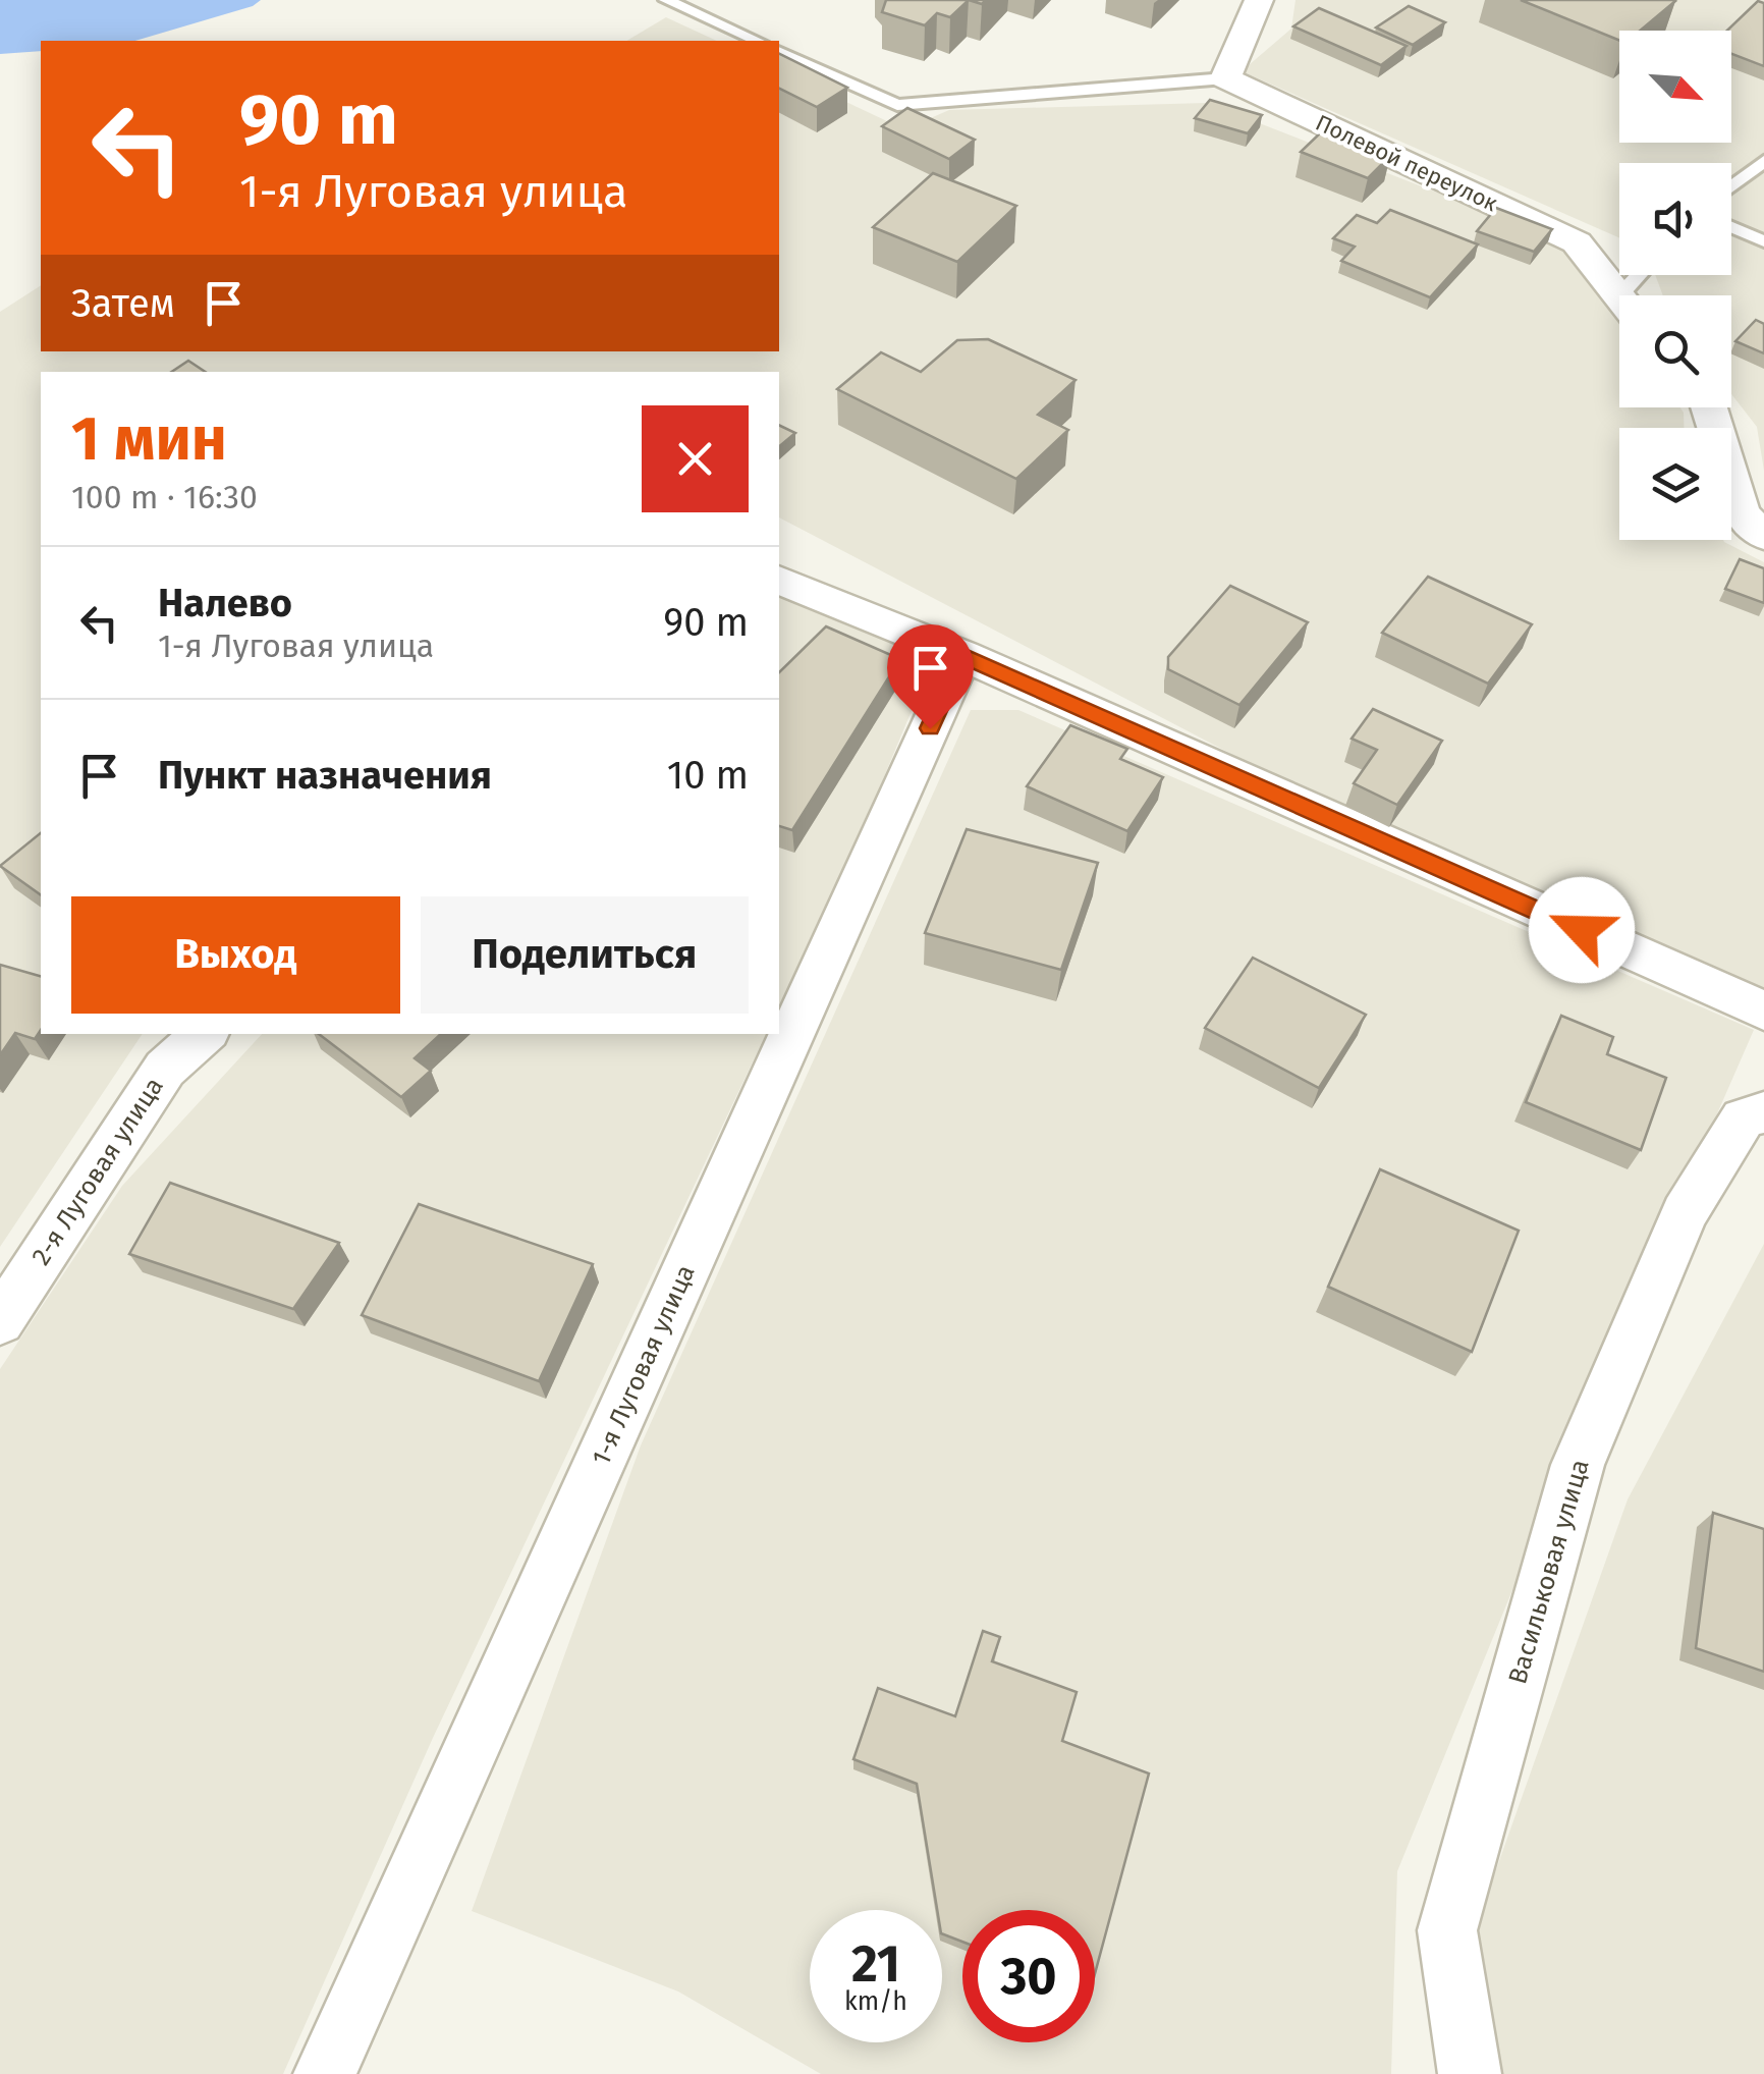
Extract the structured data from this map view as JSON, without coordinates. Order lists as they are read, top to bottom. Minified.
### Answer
{"streets":{"street":["Полевой переулок","2-я Луговая улица","1-я Луговая улица","Васильковая улица"]},"north":"bottom right","page":{"turn":["90 m","1-я Луговая улица"],"then":"Затем","heading":["1 мин","100 m · 16:30"],"list":[{"name":"Налево","note":"1-я Луговая улица","value":"90 m"},{"name":"Пункт назначения","value":"10 m"}],"buttons":["Выход","Поделиться"],"speed":"21 km/h","limit":"30"}}
